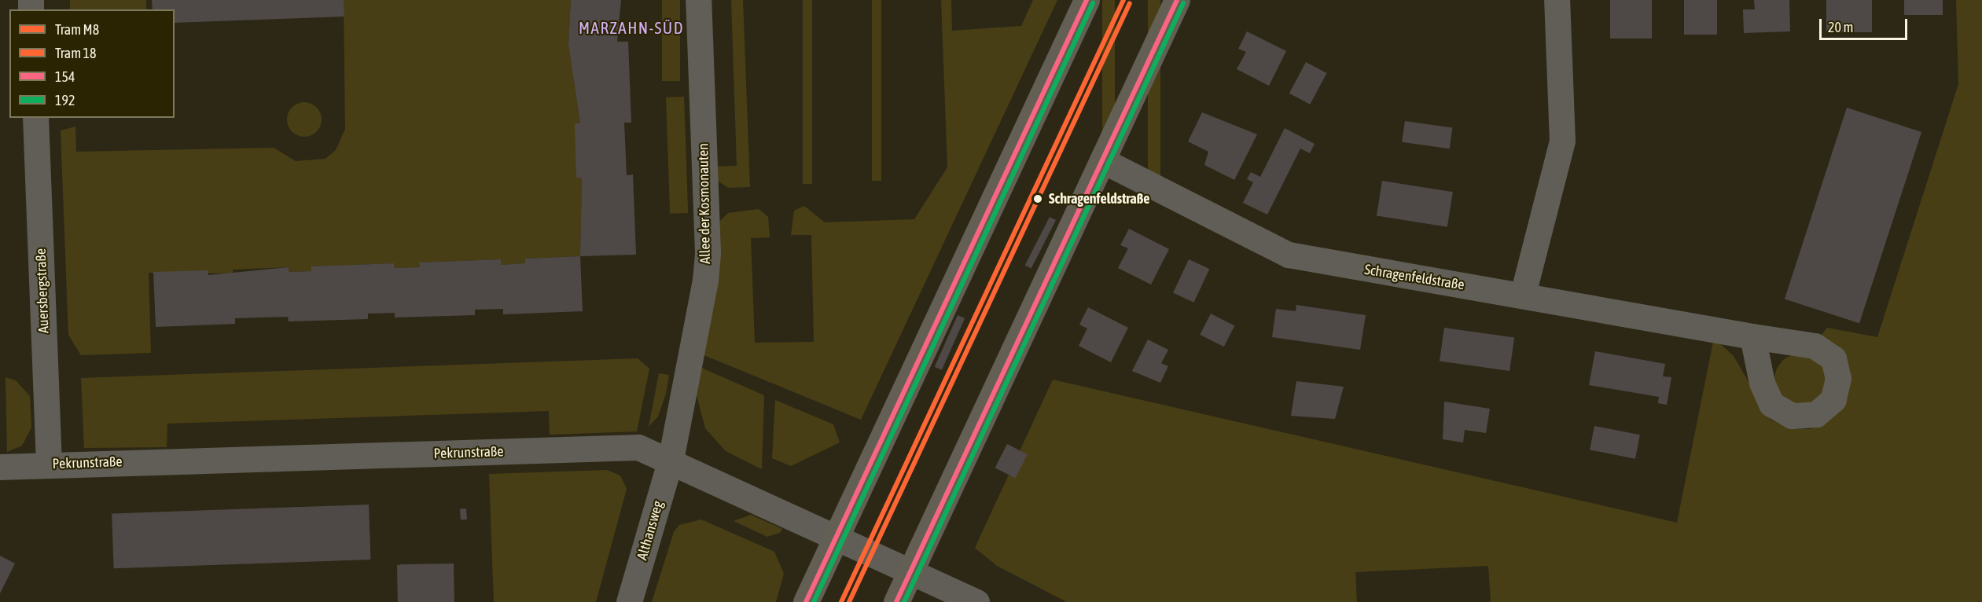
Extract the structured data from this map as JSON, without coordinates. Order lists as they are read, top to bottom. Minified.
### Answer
{"streets":{"street":["Allee der Kosmonauten","Schragenfeldstraße","Auersbergstraße","Pekrunstraße","Althansweg"]},"crossings":[["Allee der Kosmonauten","Pekrunstraße"],["Allee der Kosmonauten","Althansweg"],["Auersbergstraße","Pekrunstraße"],["Pekrunstraße","Althansweg"]],"districts":["MARZAHN-SÜD"],"places":["Schragenfeldstraße"],"lines":["tram line M8","transit line 154","tram line 18","transit line 192"],"legend":["Tram M8","Tram 18","154","192"],"scale_bar":"20 m"}
